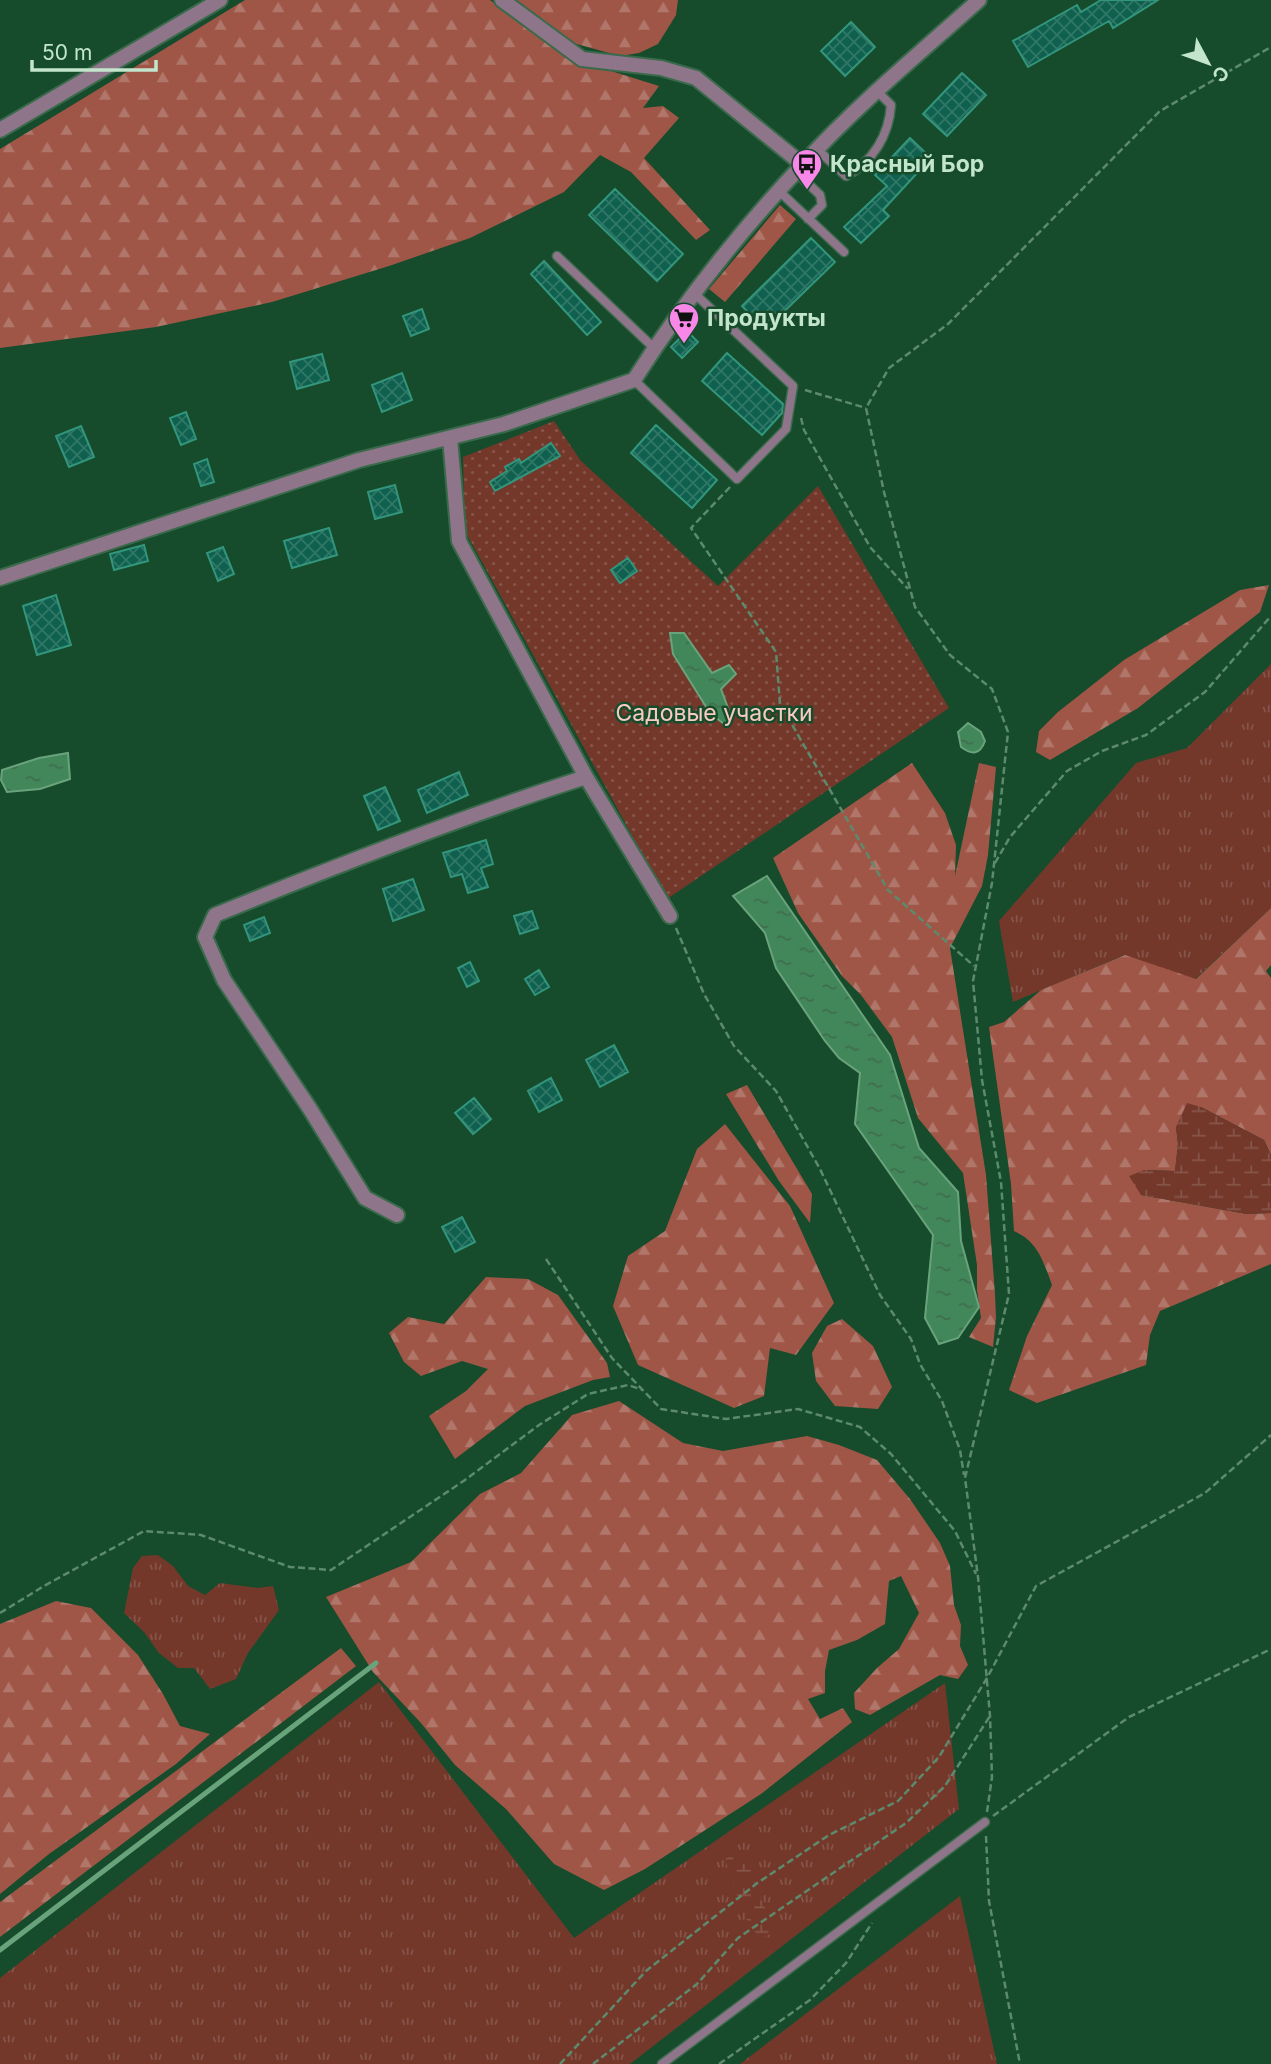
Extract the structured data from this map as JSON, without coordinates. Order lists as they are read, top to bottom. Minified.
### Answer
{"parks":["Садовые участки"],"places":{"bus stop":["Красный Бор"],"supermarket":["Продукты"]},"scale_bar":"50 m","north":"bottom right"}
